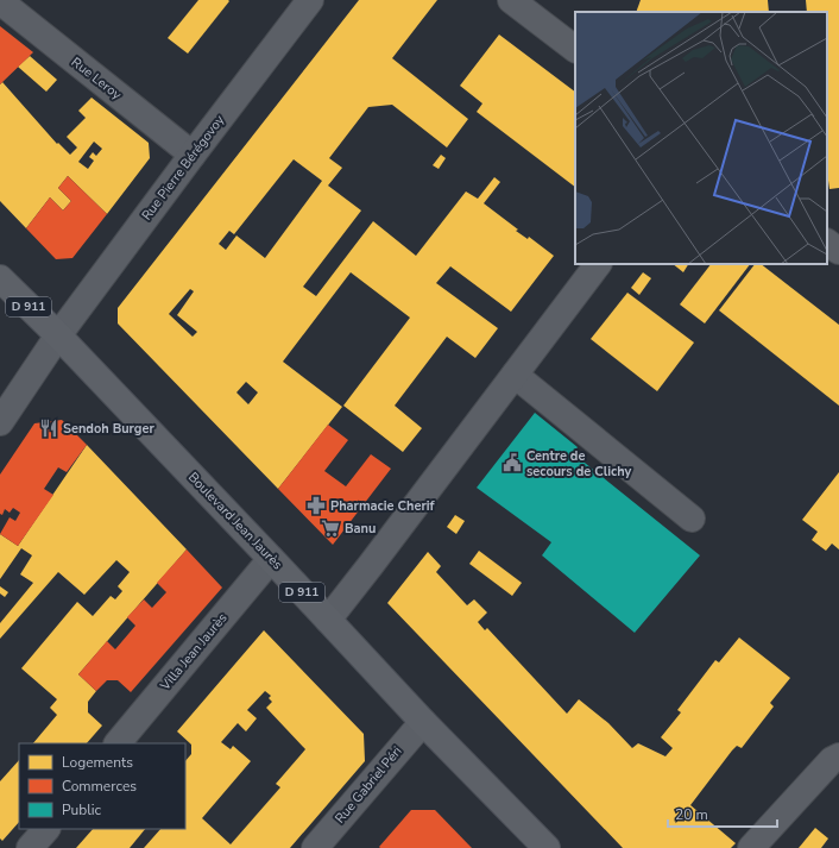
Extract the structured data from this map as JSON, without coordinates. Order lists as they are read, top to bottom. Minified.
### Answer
{"streets":{"main road":["D 911","Boulevard Jean Jaurès"],"street":["Rue Leroy","Rue Pierre Bérégovoy","Villa Jean Jaurès","Rue Gabriel Péri"]},"crossings":[["Rue Leroy","Rue Pierre Bérégovoy"],["Rue Pierre Bérégovoy","Boulevard Jean Jaurès"],["Boulevard Jean Jaurès","Villa Jean Jaurès"],["Boulevard Jean Jaurès","Rue Gabriel Péri"]],"places":{"restaurant":["Sendoh Burger"],"public building":["Centre de secours de Clichy"],"pharmacy":["Pharmacie Cherif"],"supermarket":["Banu"]},"legend":["Logements","Commerces","Public"],"scale_bar":"20 m"}
